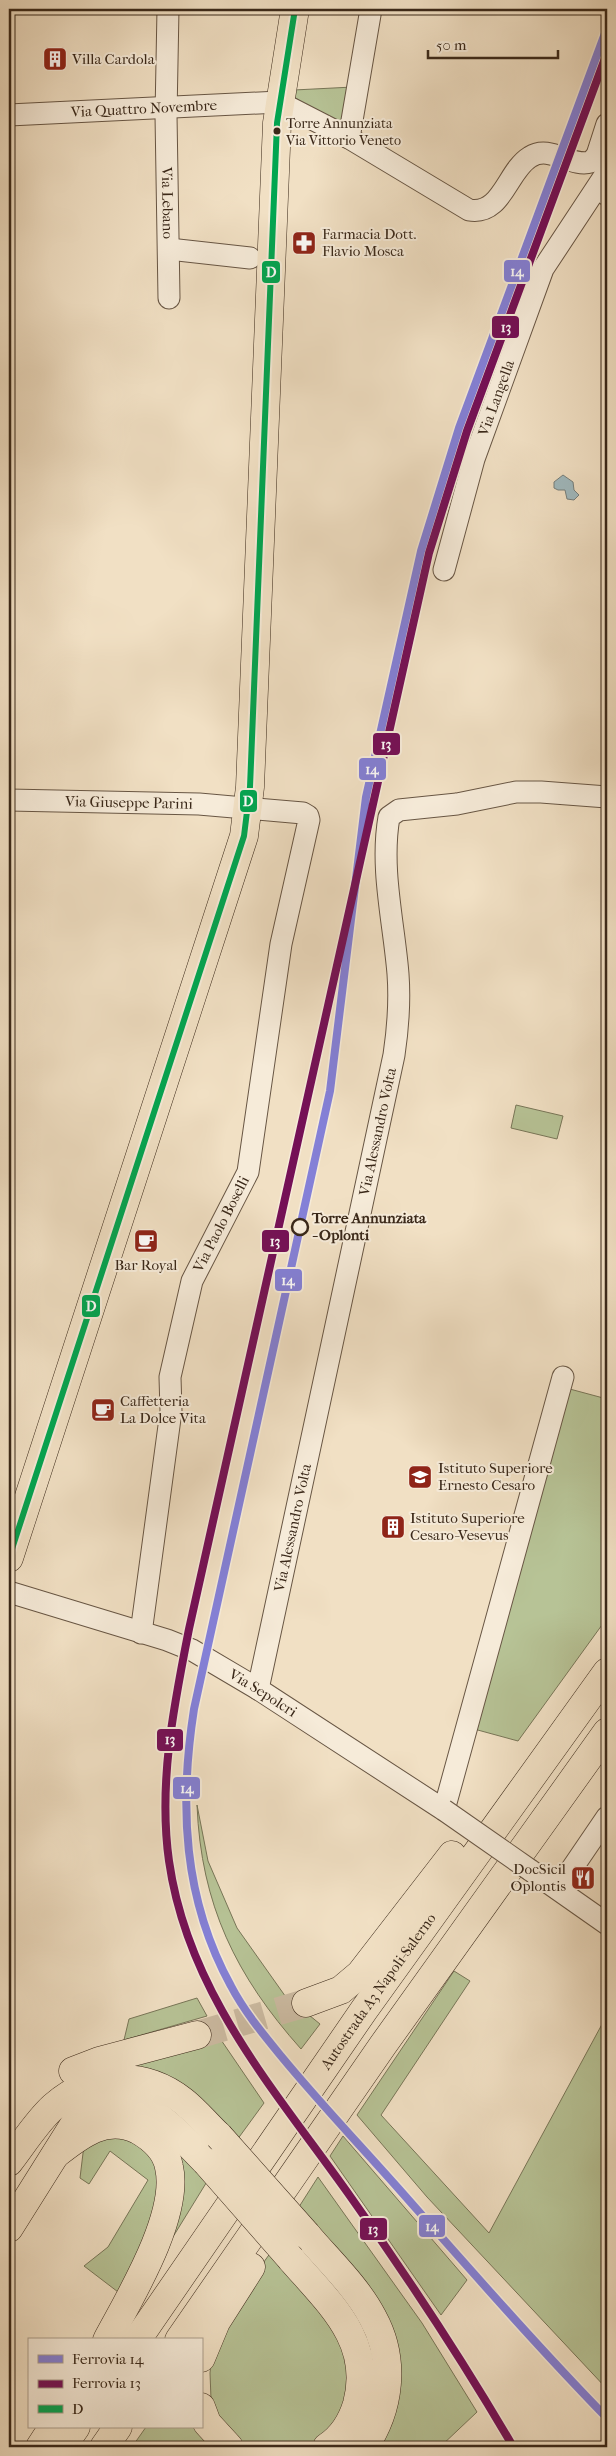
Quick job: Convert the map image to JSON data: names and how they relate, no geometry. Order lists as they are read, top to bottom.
{
  "streets": {
    "main road": ["Autostrada A3 Napoli-Salerno"],
    "street": [
      "Via Quattro Novembre",
      "Via Lebano",
      "Via Langella",
      "Via Giuseppe Parini",
      "Via Alessandro Volta",
      "Via Paolo Boselli",
      "Via Sepolcri"
    ]
  },
  "crossings": [
    ["Via Quattro Novembre", "Via Lebano"],
    ["Via Giuseppe Parini", "Via Paolo Boselli"],
    ["Via Alessandro Volta", "Via Sepolcri"],
    ["Via Paolo Boselli", "Via Sepolcri"]
  ],
  "places": {
    "building": ["Villa Cardola", "Istituto Superiore Cesaro-Vesevus"],
    "other": ["Torre Annunziata Via Vittorio Veneto", "Torre Annunziata - Oplonti"],
    "pharmacy": ["Farmacia Dott. Flavio Mosca"],
    "cafe": ["Bar Royal", "Caffetteria La Dolce Vita"],
    "school or university": ["Istituto Superiore Ernesto Cesaro"],
    "restaurant": ["DocSicil Oplontis"]
  },
  "lines": ["transit line D", "rail line 14", "rail line 13"],
  "legend": ["Ferrovia 14", "Ferrovia 13", "D"],
  "scale_bar": "50 m"
}
